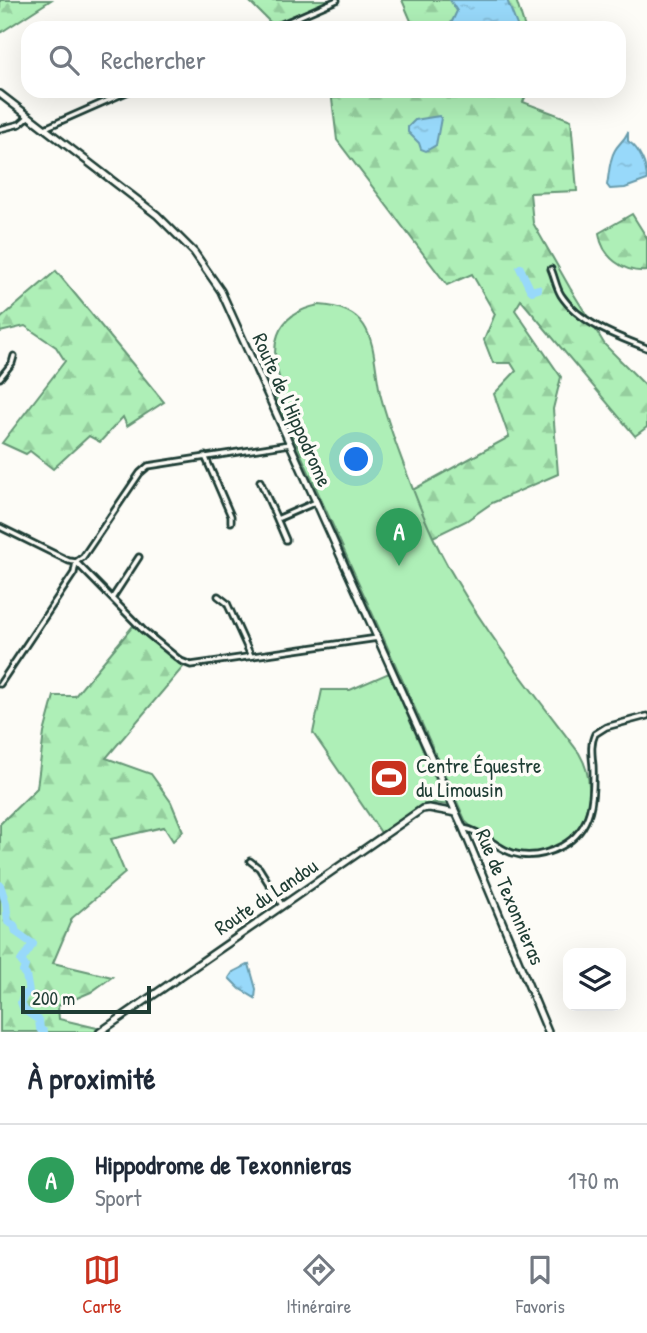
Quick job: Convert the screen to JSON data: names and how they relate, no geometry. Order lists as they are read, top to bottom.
{
  "streets": {
    "main road": ["Route de l'Hippodrome", "Route du Landou", "Rue de Texonnieras"]
  },
  "crossings": [
    ["Route de l'Hippodrome", "Route du Landou"],
    ["Route de l'Hippodrome", "Rue de Texonnieras"],
    ["Route du Landou", "Rue de Texonnieras"]
  ],
  "places": {
    "sports": ["Centre Équestre du Limousin"]
  },
  "scale_bar": "200 m",
  "page": {
    "search": "Rechercher",
    "pins": "A",
    "scale": "200 m",
    "heading": "À proximité",
    "list": [
      {
        "mark": "A",
        "name": "Hippodrome de Texonnieras",
        "note": "Sport",
        "value": "170 m"
      }
    ],
    "nav": ["Carte", "Itinéraire", "Favoris"]
  }
}
